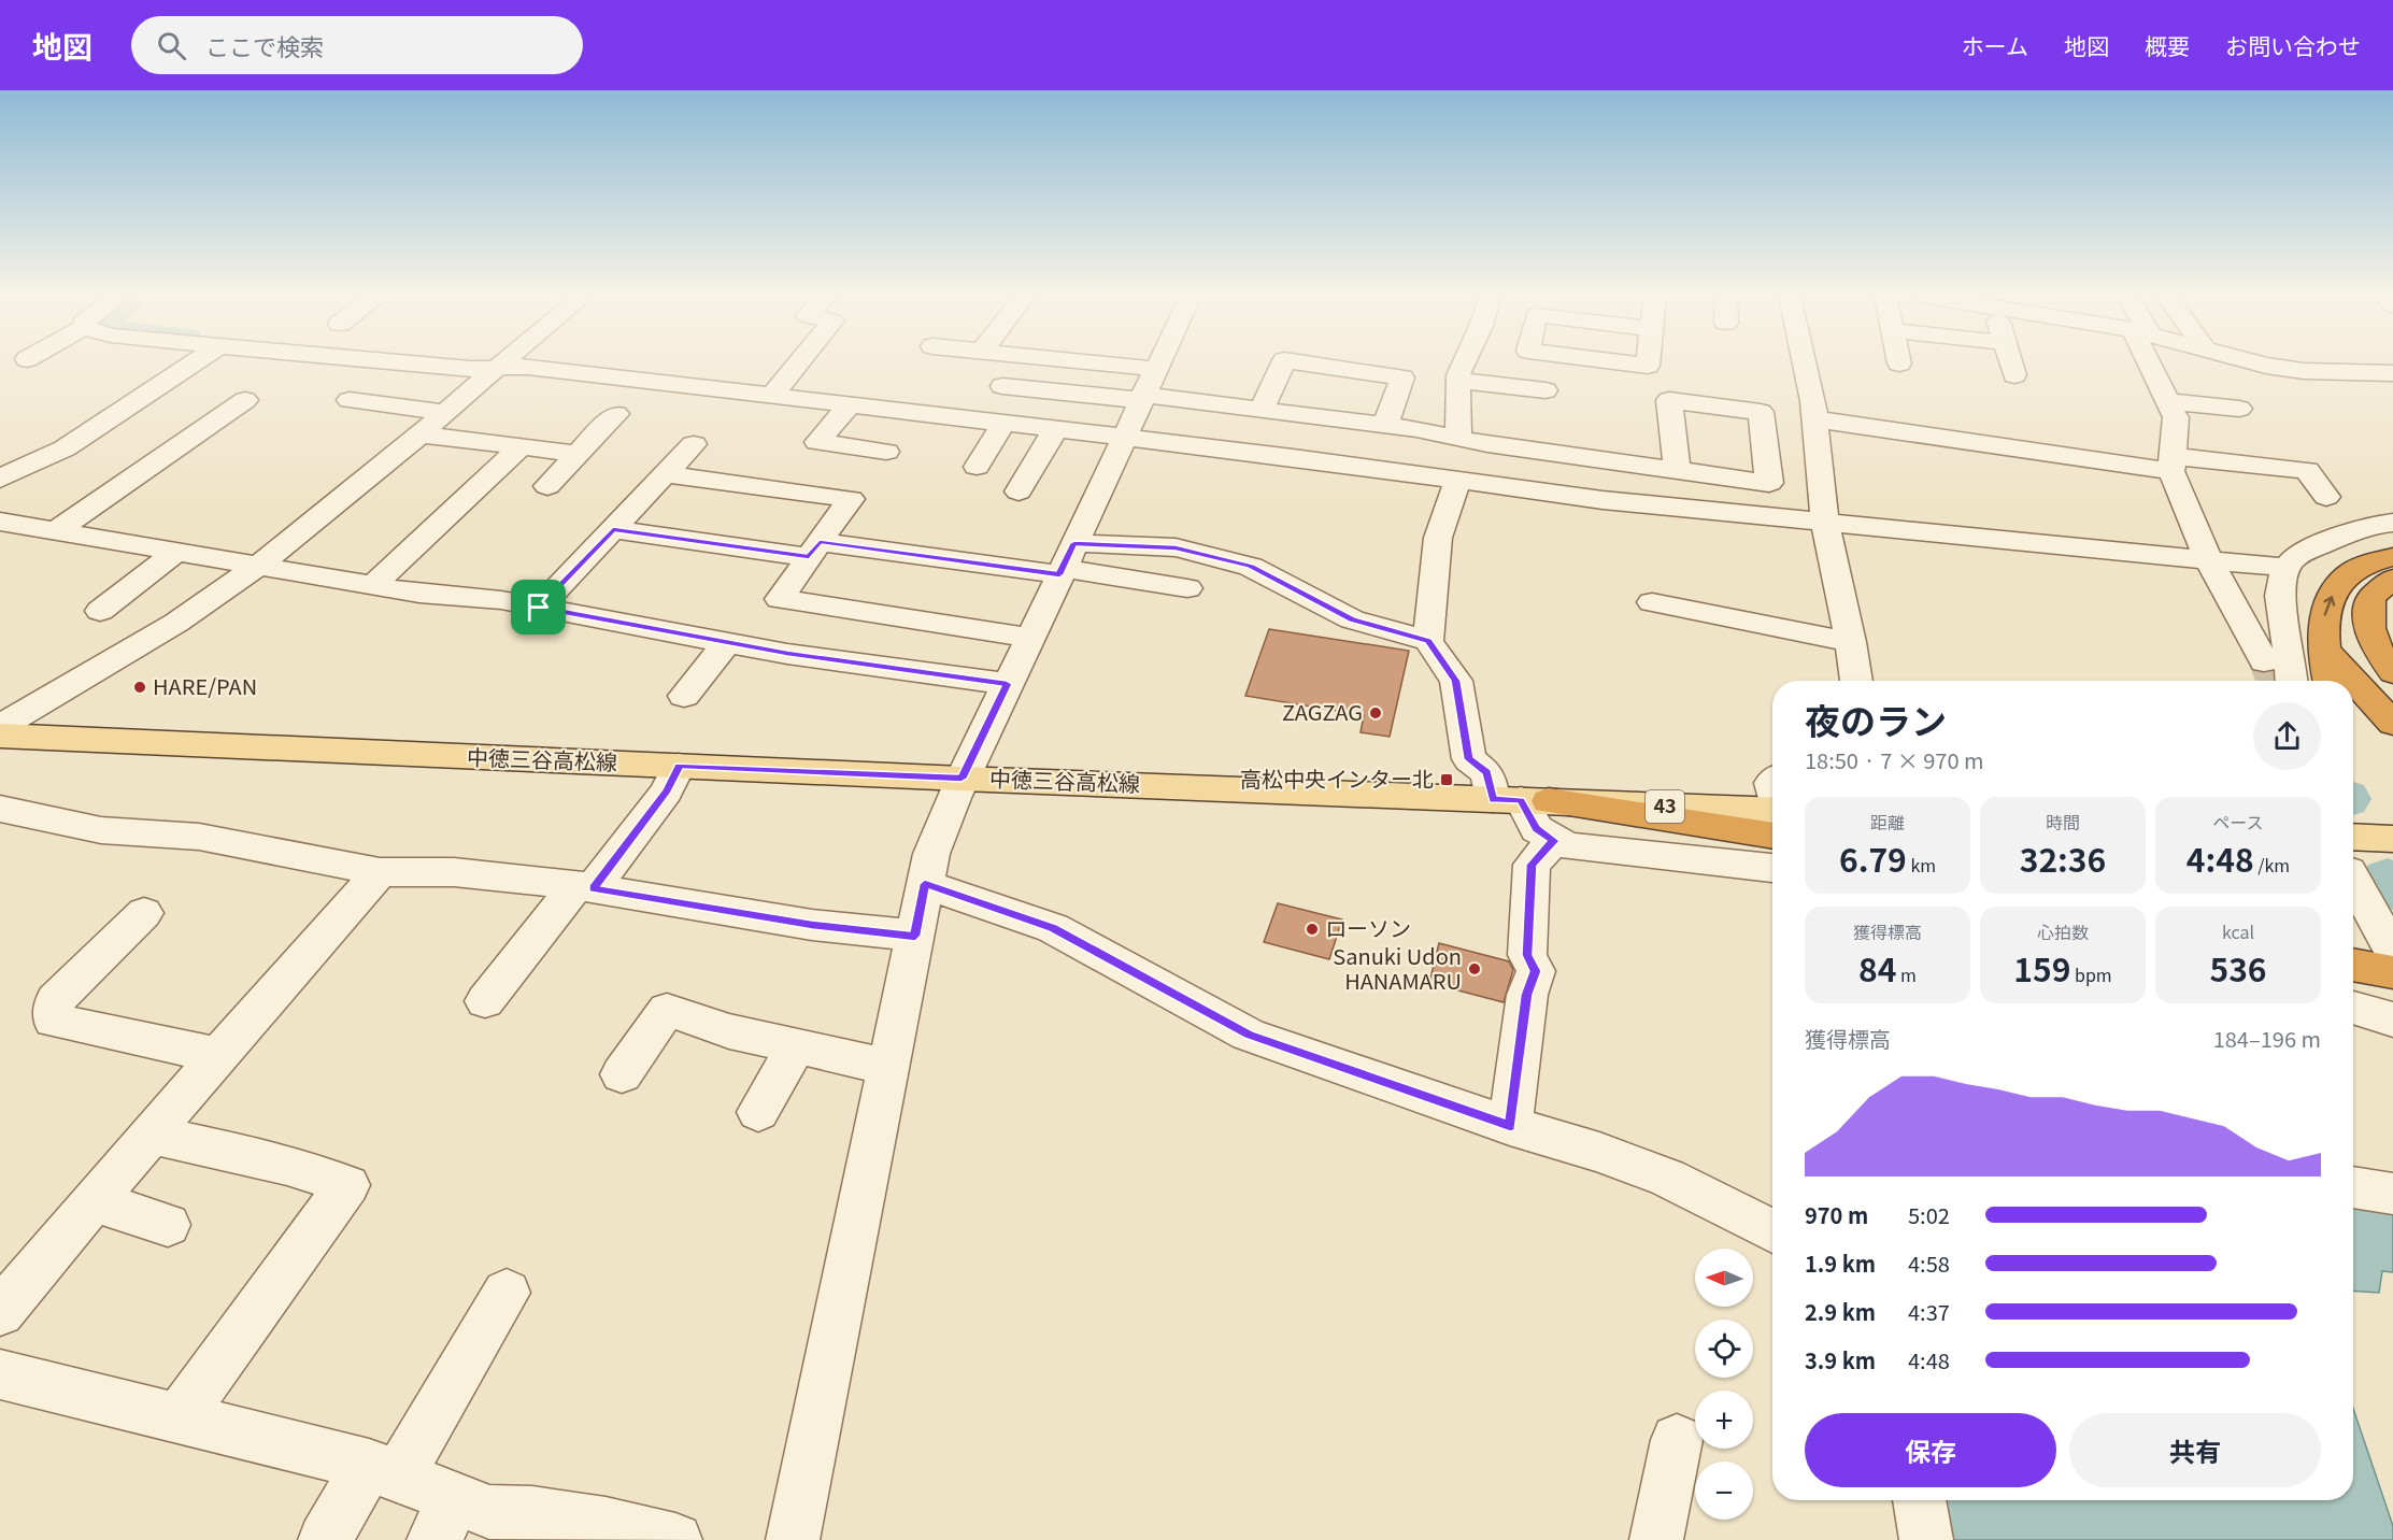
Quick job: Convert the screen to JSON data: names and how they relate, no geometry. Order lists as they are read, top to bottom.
{
  "streets": {
    "main road": ["中徳三谷高松線"]
  },
  "places": {
    "other": [
      "HARE/PAN",
      "ZAGZAG",
      "ローソン",
      "Sanuki Udon HANAMARU"
    ],
    "transit": ["高松中央インター北"]
  },
  "north": "left",
  "page": {
    "header": "地図",
    "search": "ここで検索",
    "nav": [
      "ホーム",
      "地図",
      "概要",
      "お問い合わせ"
    ],
    "heading": ["夜のラン", "18:50 · 7 × 970 m"],
    "stats": [
      ["距離", "6.79 km"],
      ["時間", "32:36"],
      ["ペース", "4:48 /km"],
      ["獲得標高", "84 m"],
      ["心拍数", "159 bpm"],
      ["kcal", "536"]
    ],
    "chart": ["獲得標高", "184–196 m"],
    "list": [
      {
        "name": "970 m",
        "note": "5:02"
      },
      {
        "name": "1.9 km",
        "note": "4:58"
      },
      {
        "name": "2.9 km",
        "note": "4:37"
      },
      {
        "name": "3.9 km",
        "note": "4:48"
      }
    ],
    "map_buttons": ["+", "−"],
    "buttons": ["保存", "共有"]
  }
}
